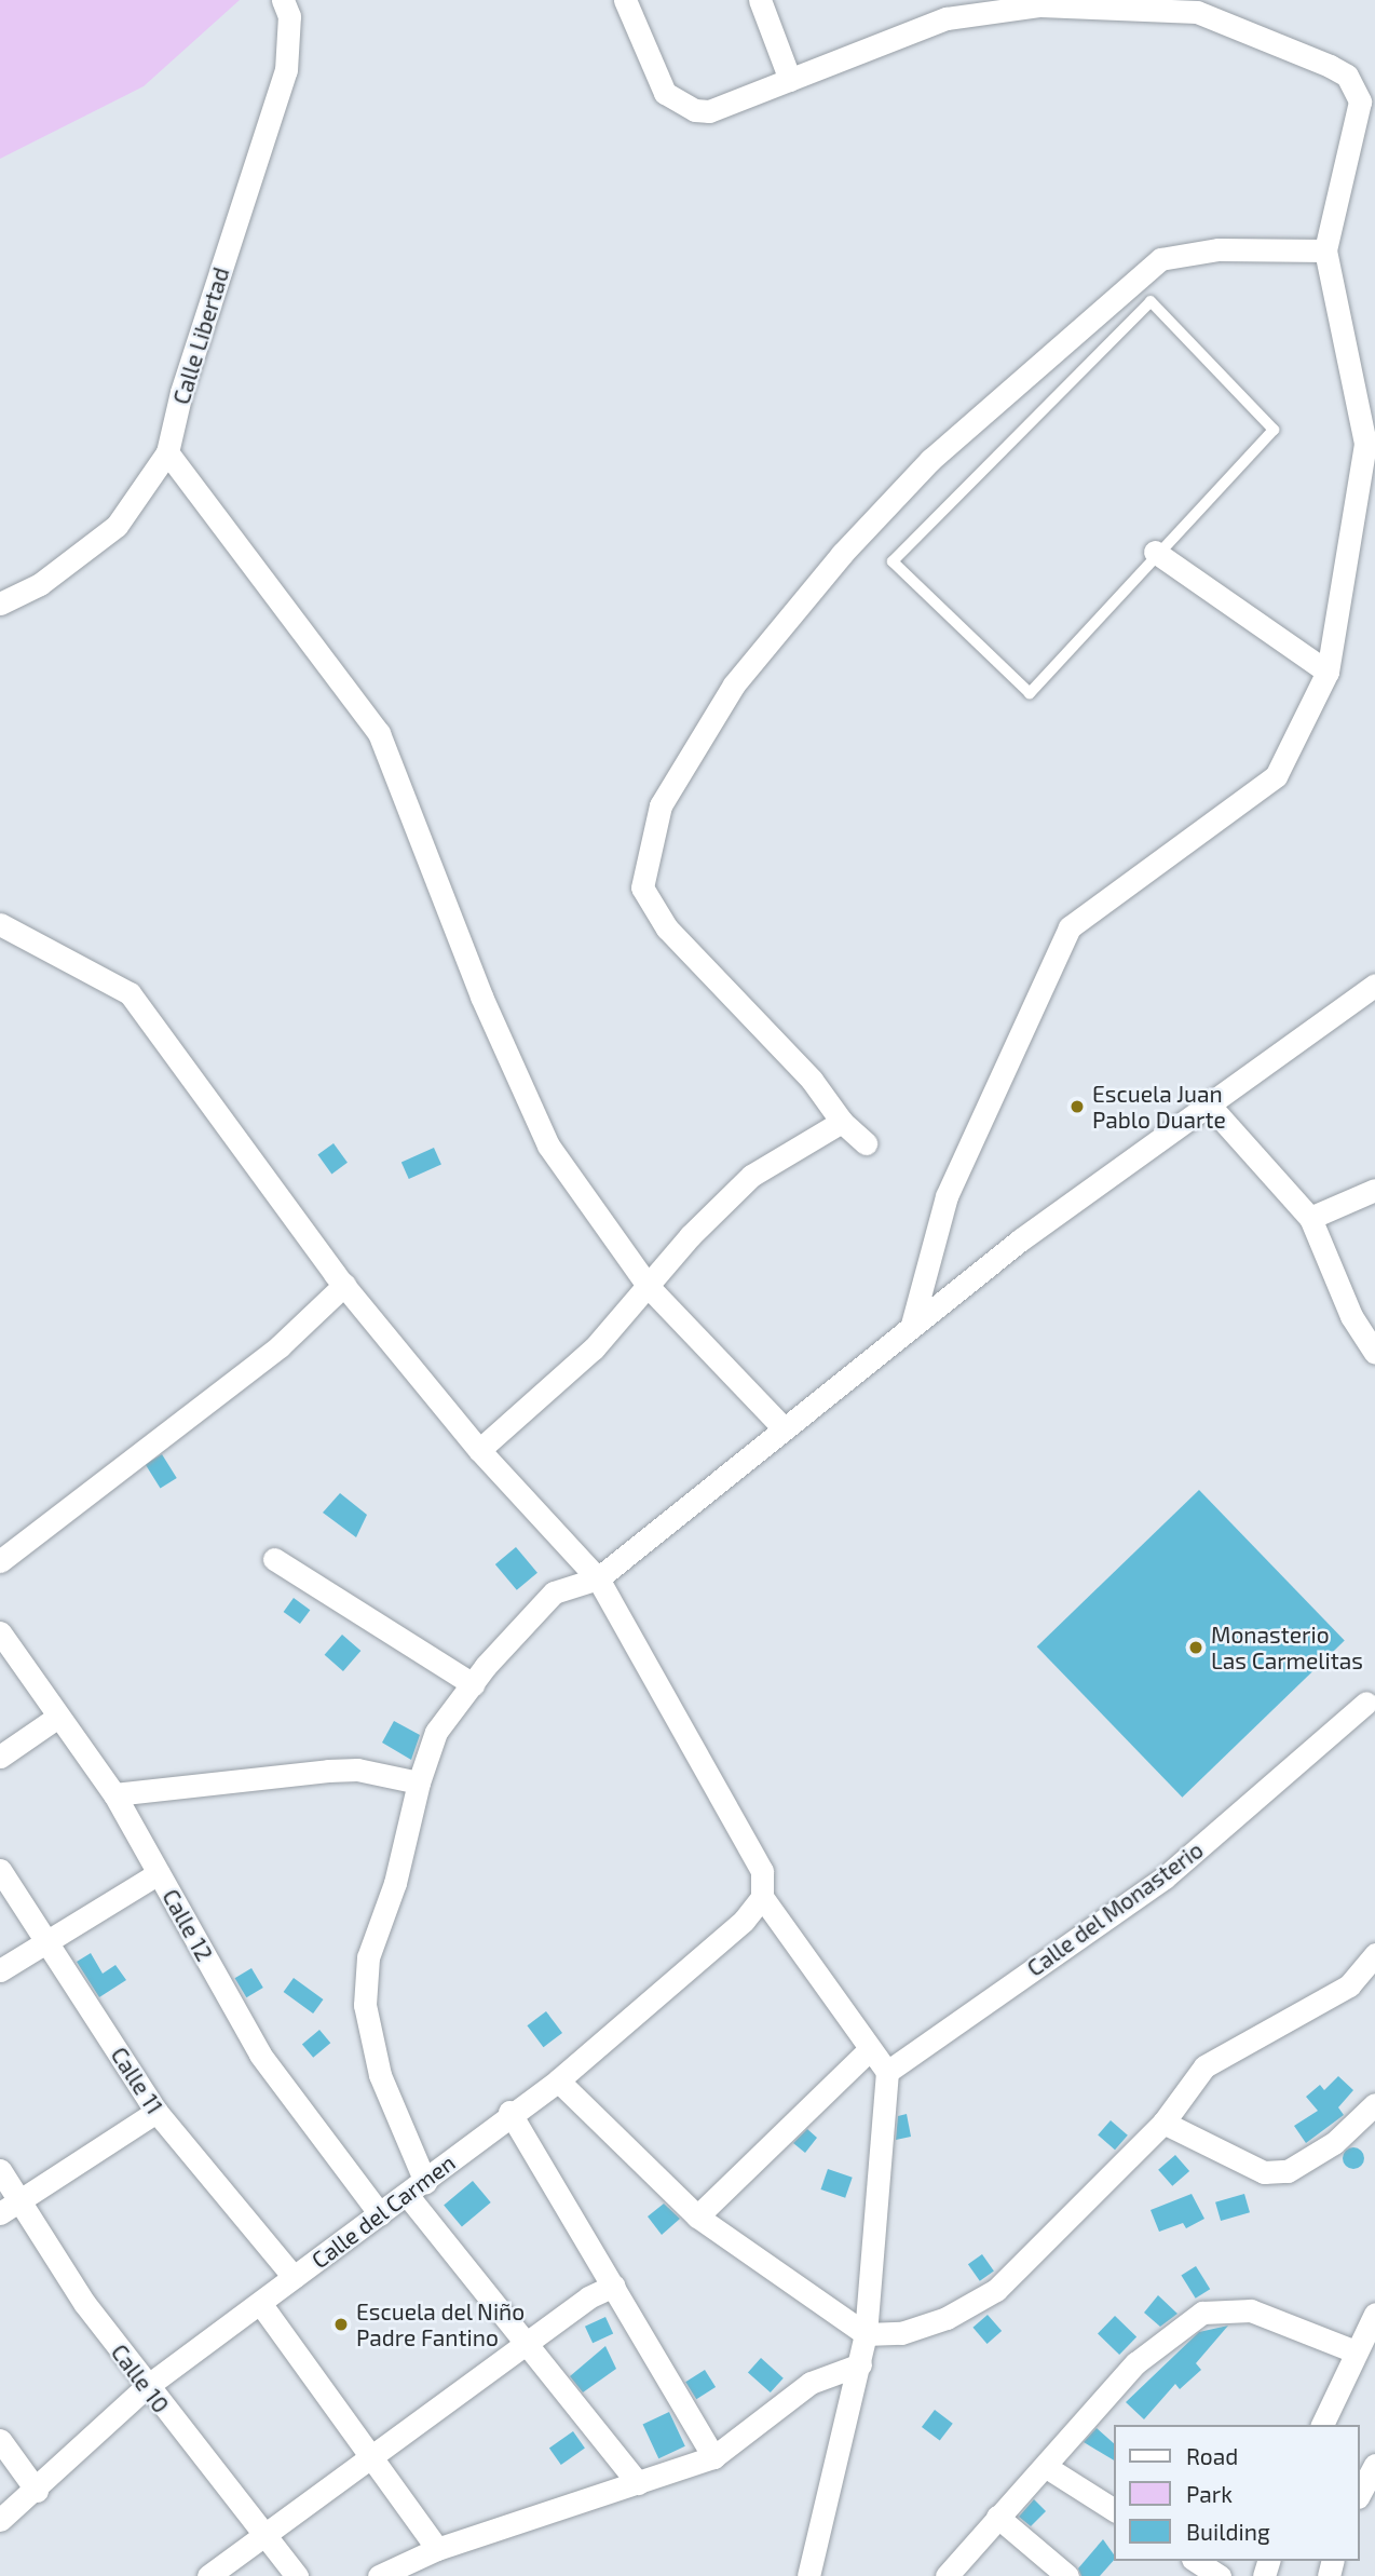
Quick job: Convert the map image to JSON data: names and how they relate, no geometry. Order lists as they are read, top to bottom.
{
  "streets": {
    "street": [
      "Calle Libertad",
      "Calle del Monasterio",
      "Calle 12",
      "Calle 11",
      "Calle del Carmen",
      "Calle 10"
    ]
  },
  "crossings": [
    ["Calle 12", "Calle del Carmen"],
    ["Calle 11", "Calle del Carmen"],
    ["Calle del Carmen", "Calle 10"]
  ],
  "places": ["Escuela Juan Pablo Duarte", "Monasterio Las Carmelitas", "Escuela del Niño Padre Fantino"],
  "legend": ["Road", "Park", "Building"]
}
